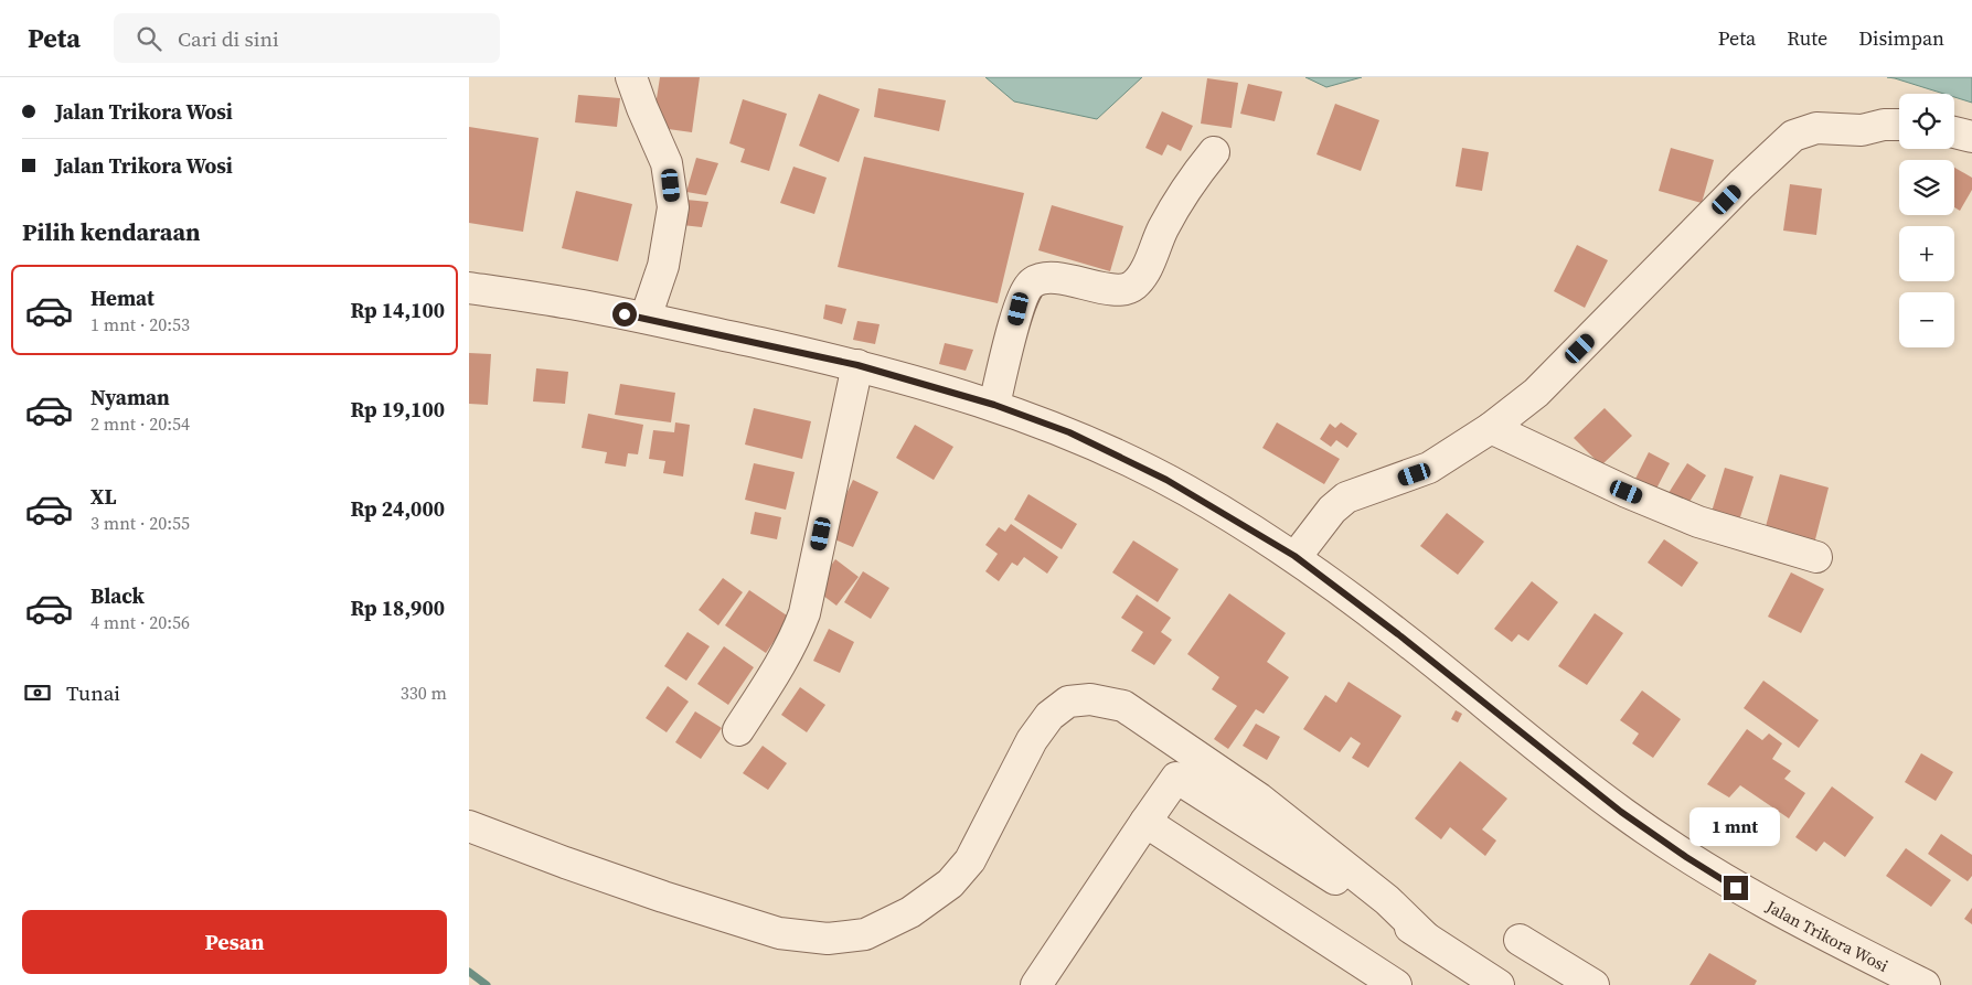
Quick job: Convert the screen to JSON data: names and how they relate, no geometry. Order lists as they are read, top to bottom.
{
  "streets": {
    "street": ["Jalan Trikora Wosi"]
  },
  "page": {
    "header": "Peta",
    "search": "Cari di sini",
    "nav": ["Peta", "Rute", "Disimpan"],
    "banner": ["Jalan Trikora Wosi", "Jalan Trikora Wosi"],
    "map_buttons": ["+", "−"],
    "heading": "Pilih kendaraan",
    "list": [
      {
        "name": "Hemat",
        "note": "1 mnt · 20:53",
        "value": "Rp 14,100"
      },
      {
        "name": "Nyaman",
        "note": "2 mnt · 20:54",
        "value": "Rp 19,100"
      },
      {
        "name": "XL",
        "note": "3 mnt · 20:55",
        "value": "Rp 24,000"
      },
      {
        "name": "Black",
        "note": "4 mnt · 20:56",
        "value": "Rp 18,900"
      }
    ],
    "pay": ["Tunai", "330 m"],
    "bubble": "1 mnt",
    "buttons": "Pesan"
  }
}
